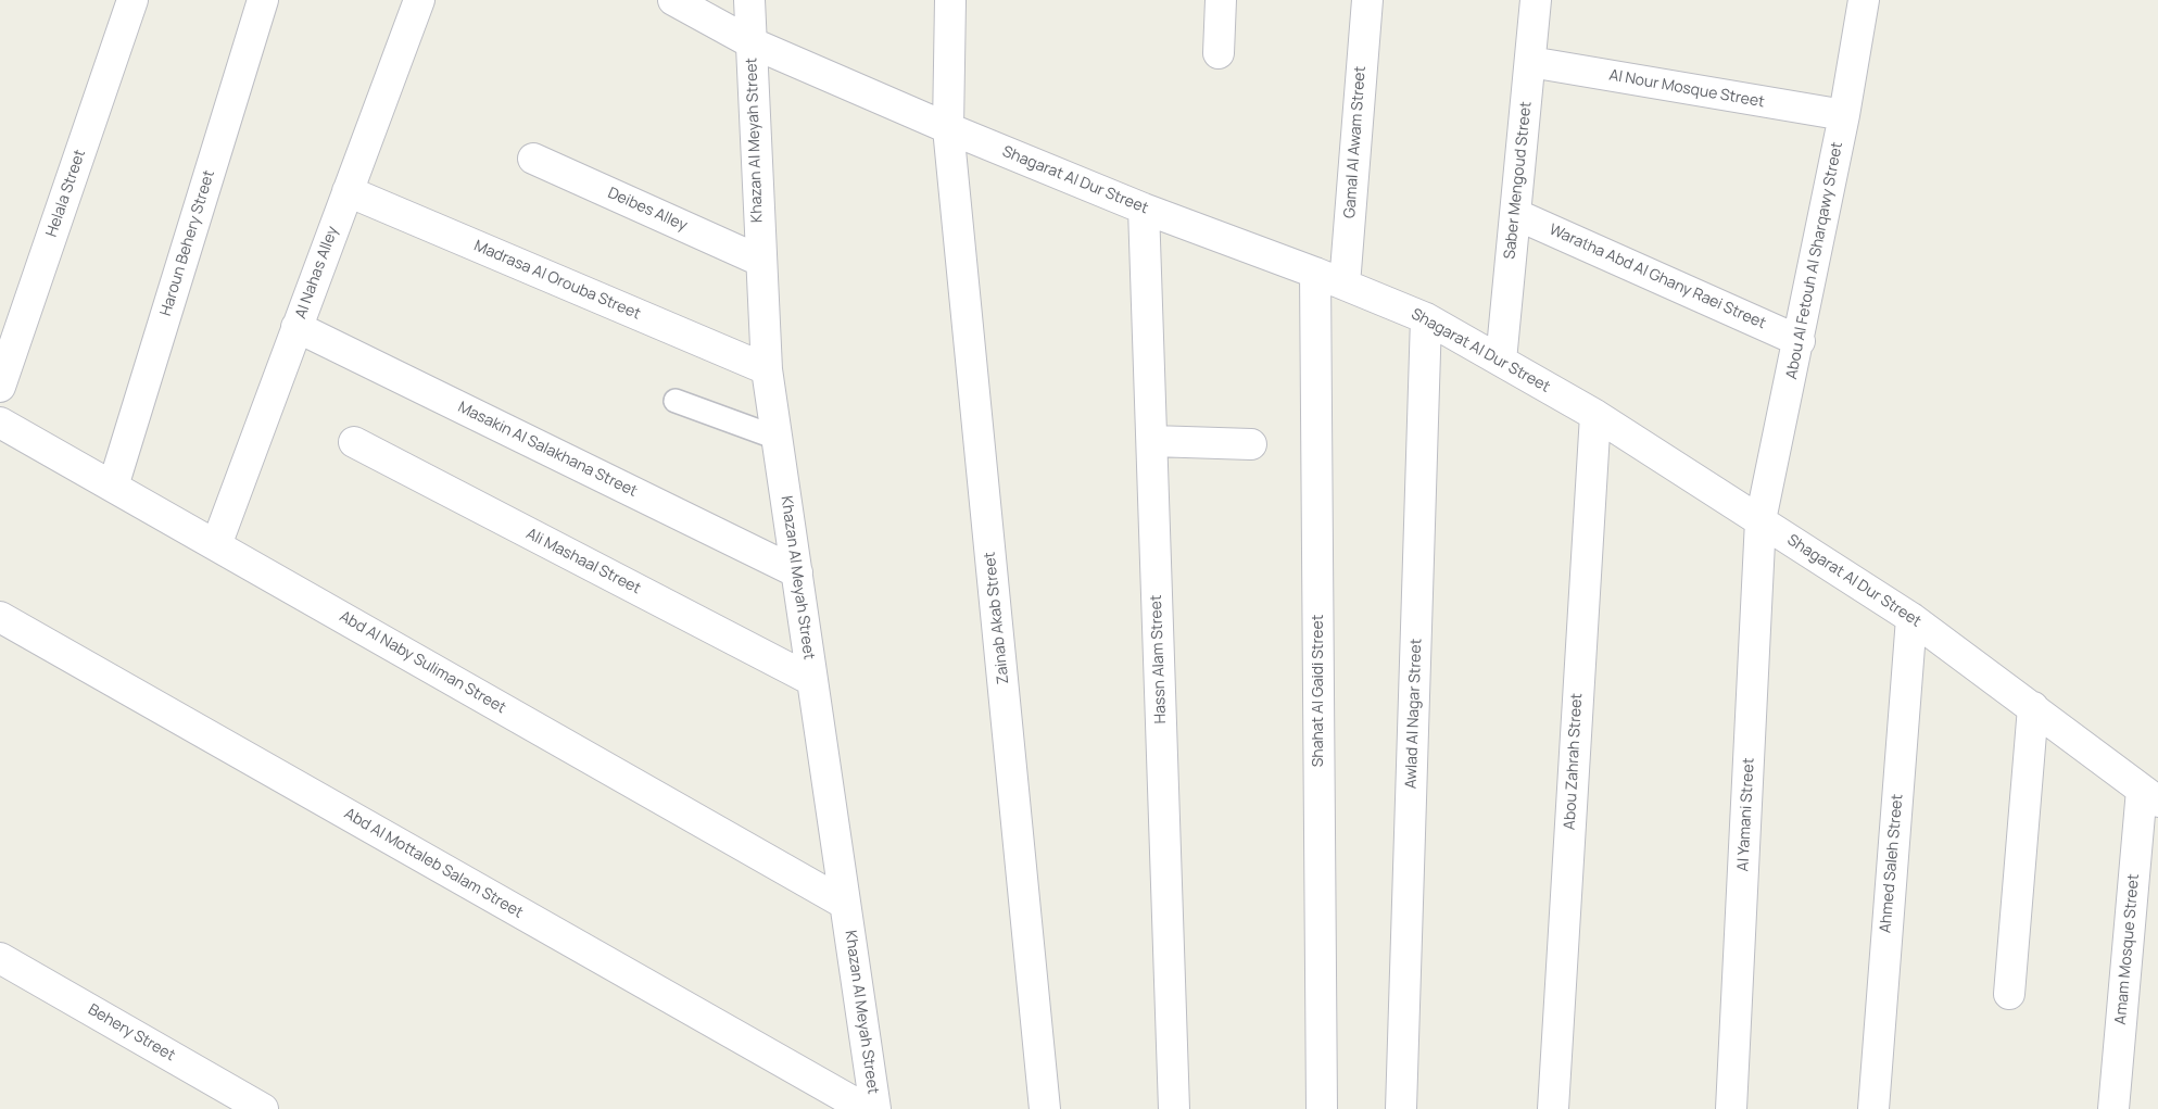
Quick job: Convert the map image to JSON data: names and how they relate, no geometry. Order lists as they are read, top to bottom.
{
  "streets": {
    "street": [
      "Al Nour Mosque Street",
      "Khazan Al Meyah Street",
      "Gamal Al Awam Street",
      "Shagarat Al Dur Street",
      "Saber Mengoud Street",
      "Helala Street",
      "Deibes Alley",
      "Haroun Behery Street",
      "Abou Al Fetouh Al Sharqawy Street",
      "Al Nahas Alley",
      "Waratha Abd Al Ghany Raei Street",
      "Madrasa Al Orouba Street",
      "Masakin Al Salakhana Street",
      "Ali Mashaal Street",
      "Zainab Akab Street",
      "Hassn Alam Street",
      "Abd Al Naby Suliman Street",
      "Shahat Al Gaidi Street",
      "Awlad Al Nagar Street",
      "Abou Zahrah Street",
      "Al Yamani Street",
      "Abd Al Mottaleb Salam Street",
      "Ahmed Saleh Street",
      "Amam Mosque Street",
      "Behery Street"
    ]
  },
  "crossings": [
    ["Al Nour Mosque Street", "Saber Mengoud Street"],
    ["Al Nour Mosque Street", "Abou Al Fetouh Al Sharqawy Street"],
    ["Khazan Al Meyah Street", "Shagarat Al Dur Street"],
    ["Khazan Al Meyah Street", "Deibes Alley"],
    ["Khazan Al Meyah Street", "Madrasa Al Orouba Street"],
    ["Khazan Al Meyah Street", "Masakin Al Salakhana Street"],
    ["Khazan Al Meyah Street", "Ali Mashaal Street"],
    ["Khazan Al Meyah Street", "Abd Al Naby Suliman Street"],
    ["Gamal Al Awam Street", "Shagarat Al Dur Street"],
    ["Shagarat Al Dur Street", "Saber Mengoud Street"],
    ["Shagarat Al Dur Street", "Abou Al Fetouh Al Sharqawy Street"],
    ["Shagarat Al Dur Street", "Zainab Akab Street"],
    ["Shagarat Al Dur Street", "Hassn Alam Street"],
    ["Shagarat Al Dur Street", "Shahat Al Gaidi Street"],
    ["Shagarat Al Dur Street", "Awlad Al Nagar Street"],
    ["Shagarat Al Dur Street", "Abou Zahrah Street"],
    ["Shagarat Al Dur Street", "Al Yamani Street"],
    ["Shagarat Al Dur Street", "Ahmed Saleh Street"],
    ["Shagarat Al Dur Street", "Amam Mosque Street"],
    ["Saber Mengoud Street", "Waratha Abd Al Ghany Raei Street"],
    ["Haroun Behery Street", "Abd Al Naby Suliman Street"],
    ["Abou Al Fetouh Al Sharqawy Street", "Waratha Abd Al Ghany Raei Street"],
    ["Abou Al Fetouh Al Sharqawy Street", "Al Yamani Street"],
    ["Al Nahas Alley", "Madrasa Al Orouba Street"],
    ["Al Nahas Alley", "Masakin Al Salakhana Street"],
    ["Al Nahas Alley", "Abd Al Naby Suliman Street"]
  ]
}
